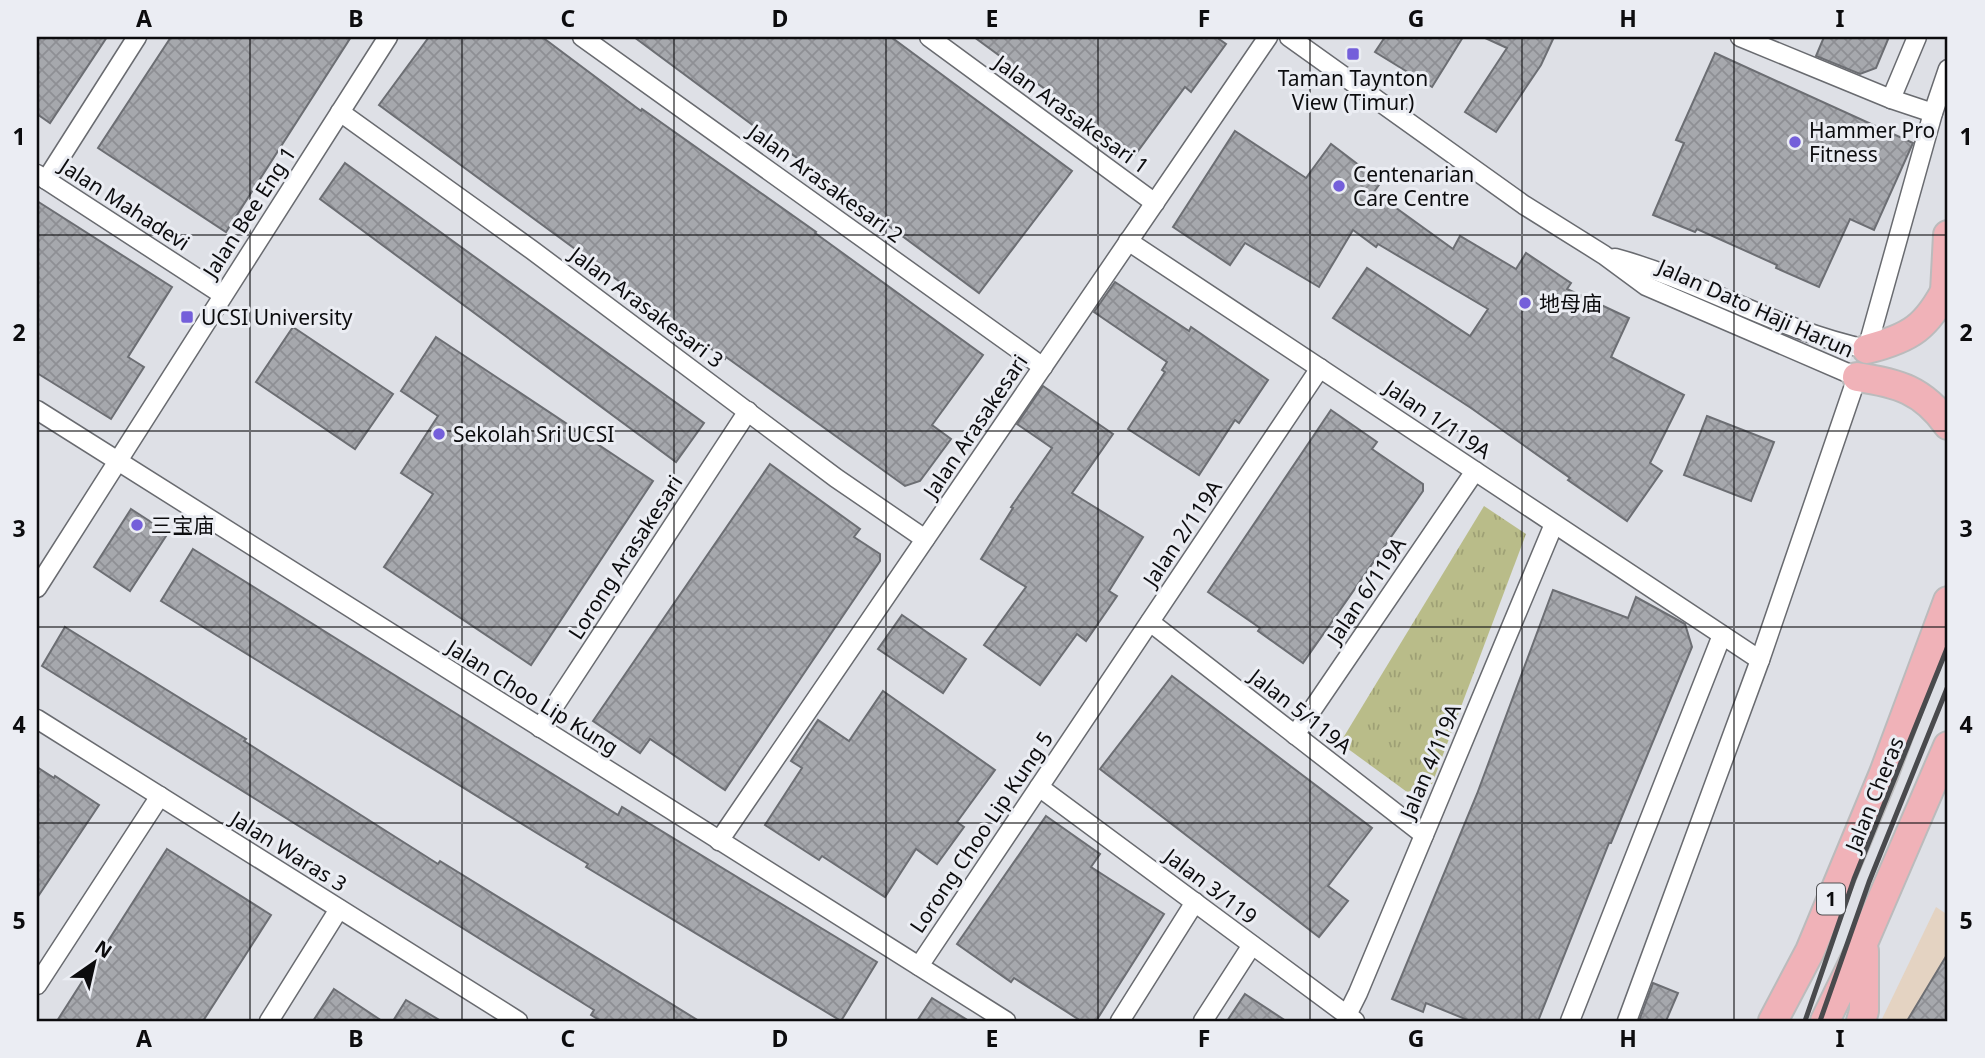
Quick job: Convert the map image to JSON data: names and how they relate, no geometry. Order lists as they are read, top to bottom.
{
  "streets": {
    "highway": ["Jalan Cheras", "1"],
    "street": [
      "Jalan Arasakesari 1",
      "Jalan Arasakesari 2",
      "Jalan Mahadevi",
      "Jalan Bee Eng 1",
      "Jalan Arasakesari 3",
      "Jalan Dato Haji Harun",
      "Jalan 1/119A",
      "Jalan Arasakesari",
      "Jalan 2/119A",
      "Lorong Arasakesari",
      "Jalan 6/119A",
      "Jalan Choo Lip Kung",
      "Jalan 5/119A",
      "Jalan 4/119A",
      "Lorong Choo Lip Kung 5",
      "Jalan Waras 3",
      "Jalan 3/119"
    ]
  },
  "crossings": [
    ["Jalan Arasakesari 1", "Jalan Arasakesari"],
    ["Jalan Arasakesari 2", "Jalan Arasakesari"],
    ["Jalan Mahadevi", "Jalan Bee Eng 1"],
    ["Jalan Bee Eng 1", "Jalan Arasakesari 3"],
    ["Jalan Bee Eng 1", "Jalan Choo Lip Kung"],
    ["Jalan Arasakesari 3", "Jalan Arasakesari"],
    ["Jalan Arasakesari 3", "Lorong Arasakesari"],
    ["Jalan 1/119A", "Jalan Arasakesari"],
    ["Jalan 1/119A", "Jalan 2/119A"],
    ["Jalan 1/119A", "Jalan 6/119A"],
    ["Jalan 1/119A", "Jalan 4/119A"],
    ["Jalan Arasakesari", "Jalan Choo Lip Kung"],
    ["Jalan 2/119A", "Jalan 5/119A"],
    ["Jalan 2/119A", "Lorong Choo Lip Kung 5"],
    ["Lorong Arasakesari", "Jalan Choo Lip Kung"],
    ["Jalan 6/119A", "Jalan 5/119A"],
    ["Jalan Choo Lip Kung", "Lorong Choo Lip Kung 5"],
    ["Jalan 5/119A", "Jalan 4/119A"],
    ["Jalan 4/119A", "Jalan 3/119"],
    ["Lorong Choo Lip Kung 5", "Jalan 3/119"]
  ],
  "places": {
    "transit": ["Taman Taynton View (Timur)", "UCSI University"],
    "other": [
      "Hammer Pro Fitness",
      "Centenarian Care Centre",
      "地母庙",
      "Sekolah Sri UCSI",
      "三宝庙"
    ]
  },
  "north": "top right",
  "grid": {
    "columns": [
      "A",
      "B",
      "C",
      "D",
      "E",
      "F",
      "G",
      "H",
      "I"
    ],
    "rows": [
      "1",
      "2",
      "3",
      "4",
      "5"
    ]
  }
}
